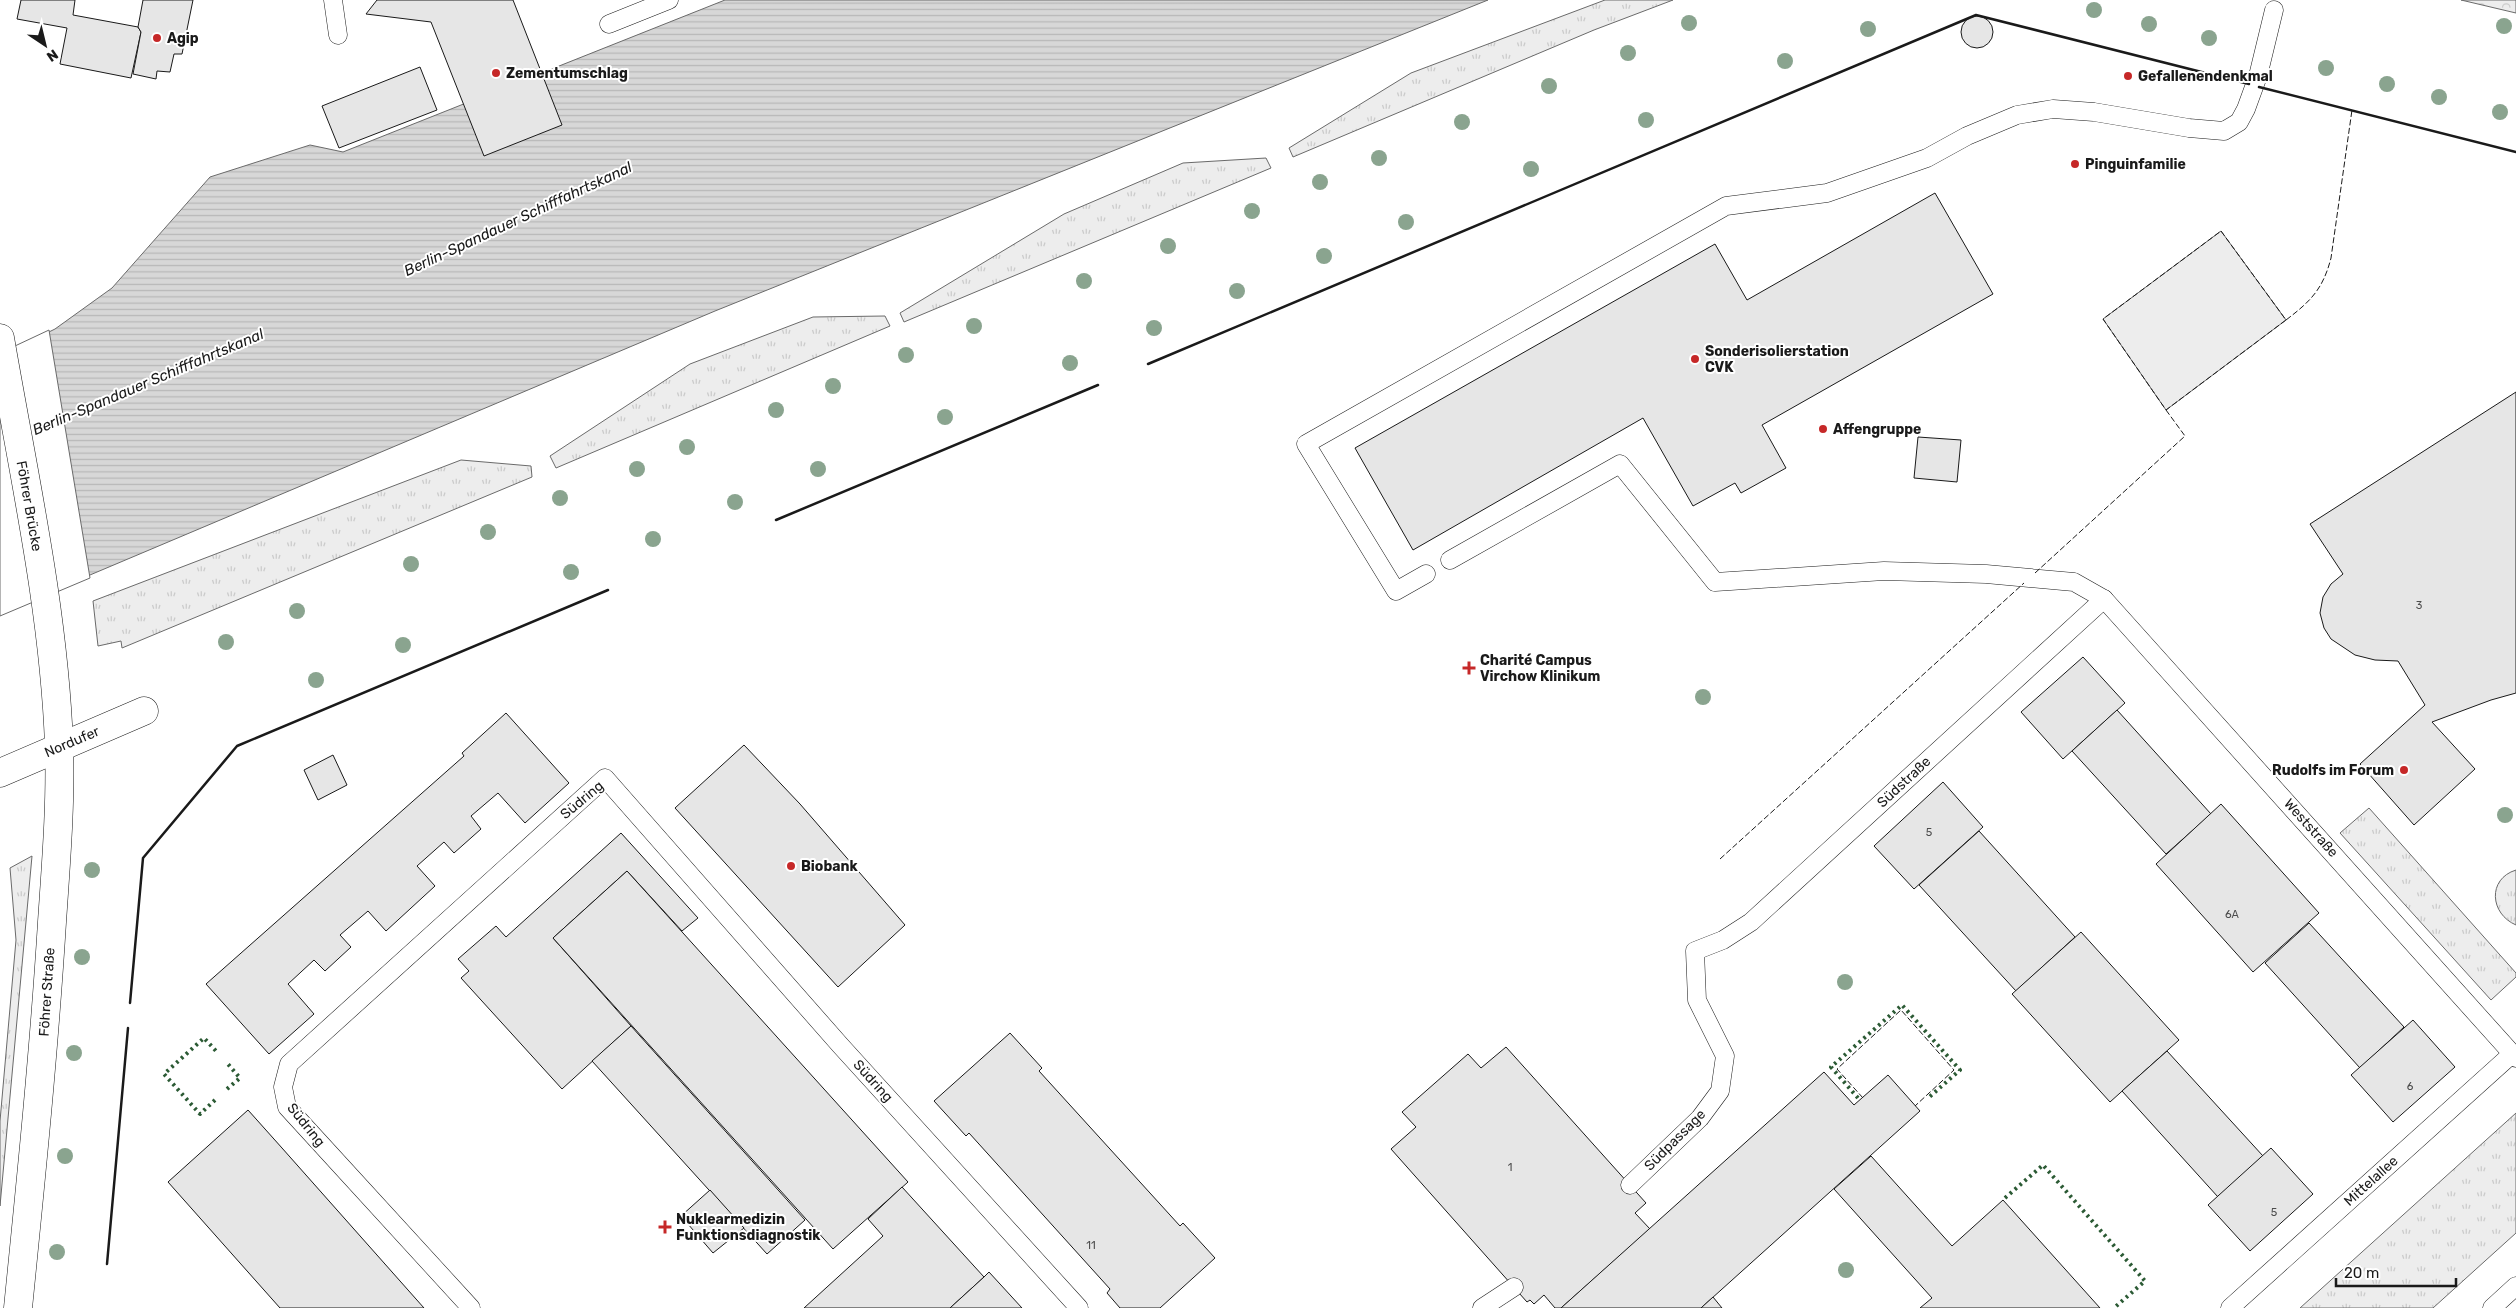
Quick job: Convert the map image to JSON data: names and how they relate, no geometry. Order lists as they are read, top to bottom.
{
  "streets": {
    "main road": ["Föhrer Brücke", "Nordufer", "Föhrer Straße"],
    "lane": [
      "Südstraße",
      "Südring",
      "Weststraße",
      "Südpassage",
      "Mittelallee"
    ]
  },
  "crossings": [
    ["Föhrer Brücke", "Föhrer Straße"],
    ["Nordufer", "Föhrer Straße"],
    ["Südstraße", "Weststraße"],
    ["Südstraße", "Südpassage"],
    ["Weststraße", "Mittelallee"]
  ],
  "water": ["Berlin-Spandauer Schifffahrtskanal"],
  "places": {
    "other": [
      "Agip",
      "Zementumschlag",
      "Gefallenendenkmal",
      "Pinguinfamilie",
      "Sonderisolierstation CVK",
      "Affengruppe",
      "Rudolfs im Forum",
      "Biobank"
    ],
    "health": ["Charité Campus Virchow Klinikum", "Nuklearmedizin Funktionsdiagnostik"]
  },
  "house_numbers": [
    "3",
    "5",
    "6A",
    "6",
    "1",
    "5",
    "11"
  ],
  "scale_bar": "20 m",
  "north": "bottom right"
}
